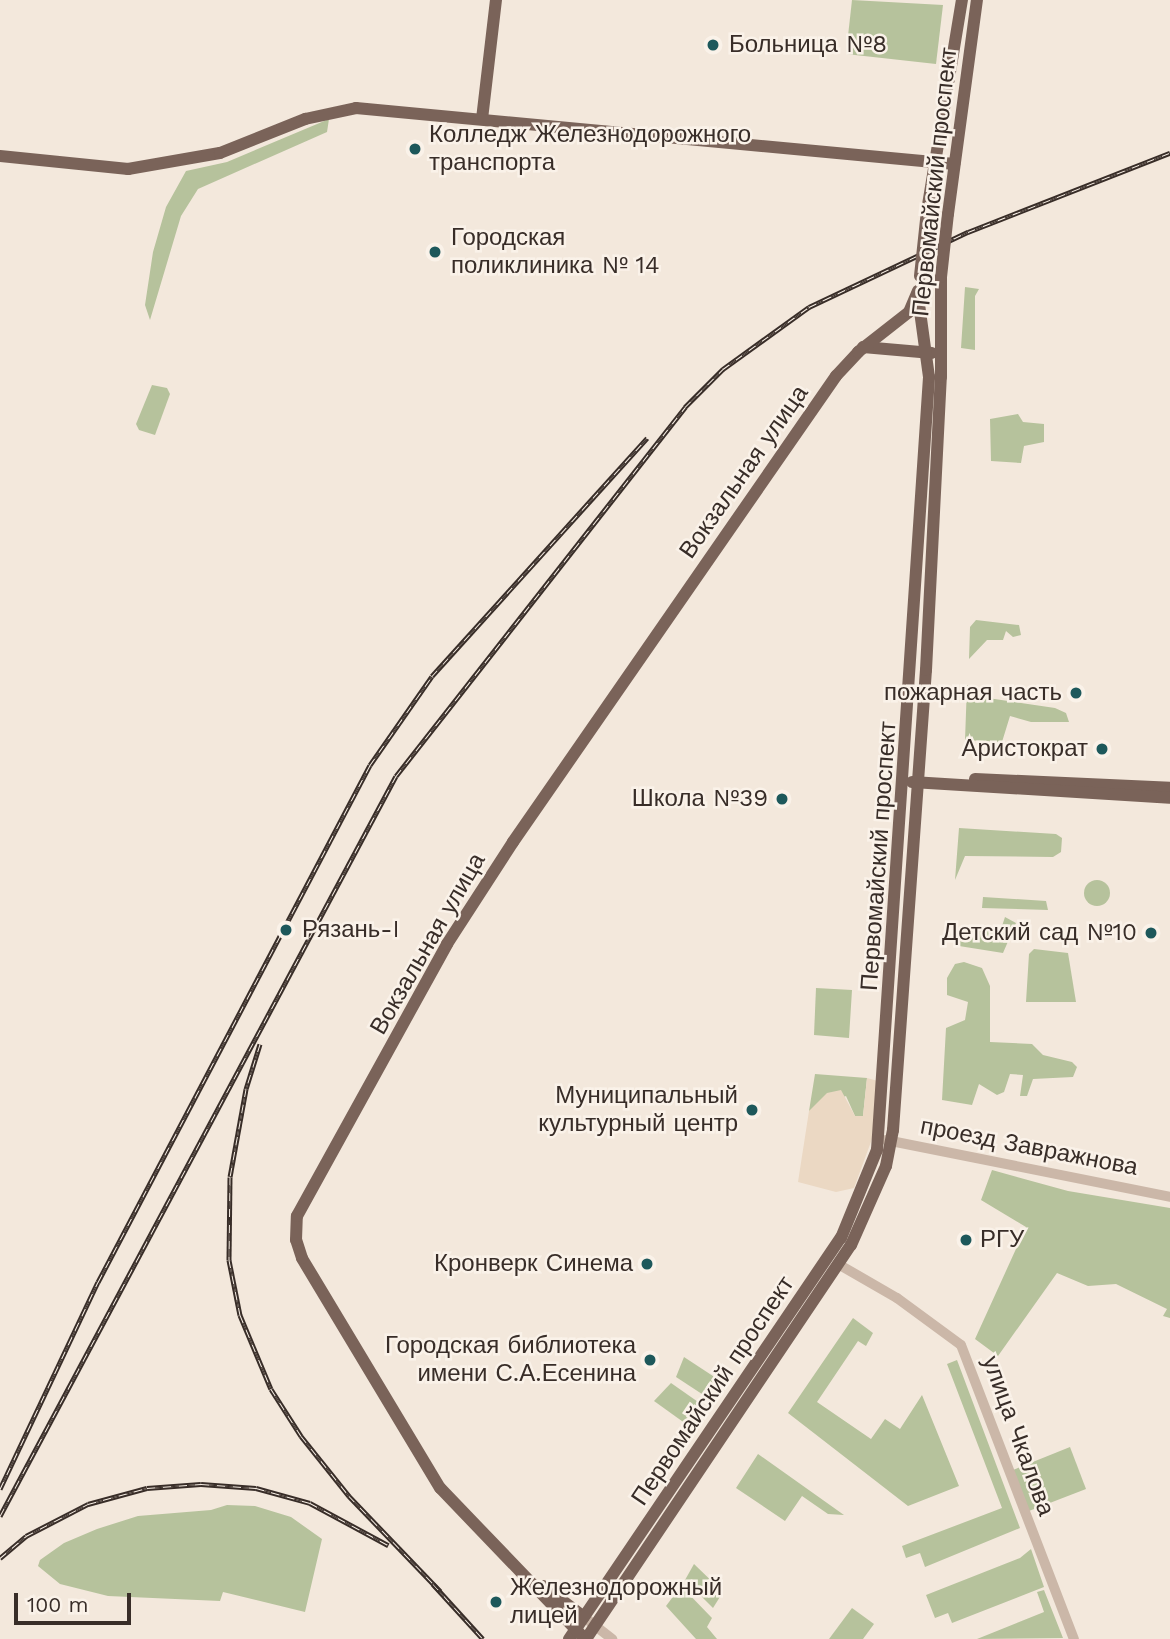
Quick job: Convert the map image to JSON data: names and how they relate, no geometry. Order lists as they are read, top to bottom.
{
  "streets": {
    "main road": ["Первомайский проспект", "Вокзальная улица"],
    "street": ["проезд Завражнова", "улица Чкалова"]
  },
  "crossings": [
    ["Первомайский проспект", "Вокзальная улица"],
    ["Первомайский проспект", "проезд Завражнова"],
    ["Первомайский проспект", "улица Чкалова"]
  ],
  "places": [
    "Больница №8",
    "Колледж Железнодорожного транспорта",
    "Городская поликлиника № 14",
    "пожарная часть",
    "Аристократ",
    "Школа №39",
    "Рязань-I",
    "Детский сад №10",
    "Муниципальный культурный центр",
    "РГУ",
    "Кронверк Синема",
    "Городская библиотека имени С.А.Есенина",
    "Железнодорожный лицей"
  ],
  "scale_bar": "100 m"
}
